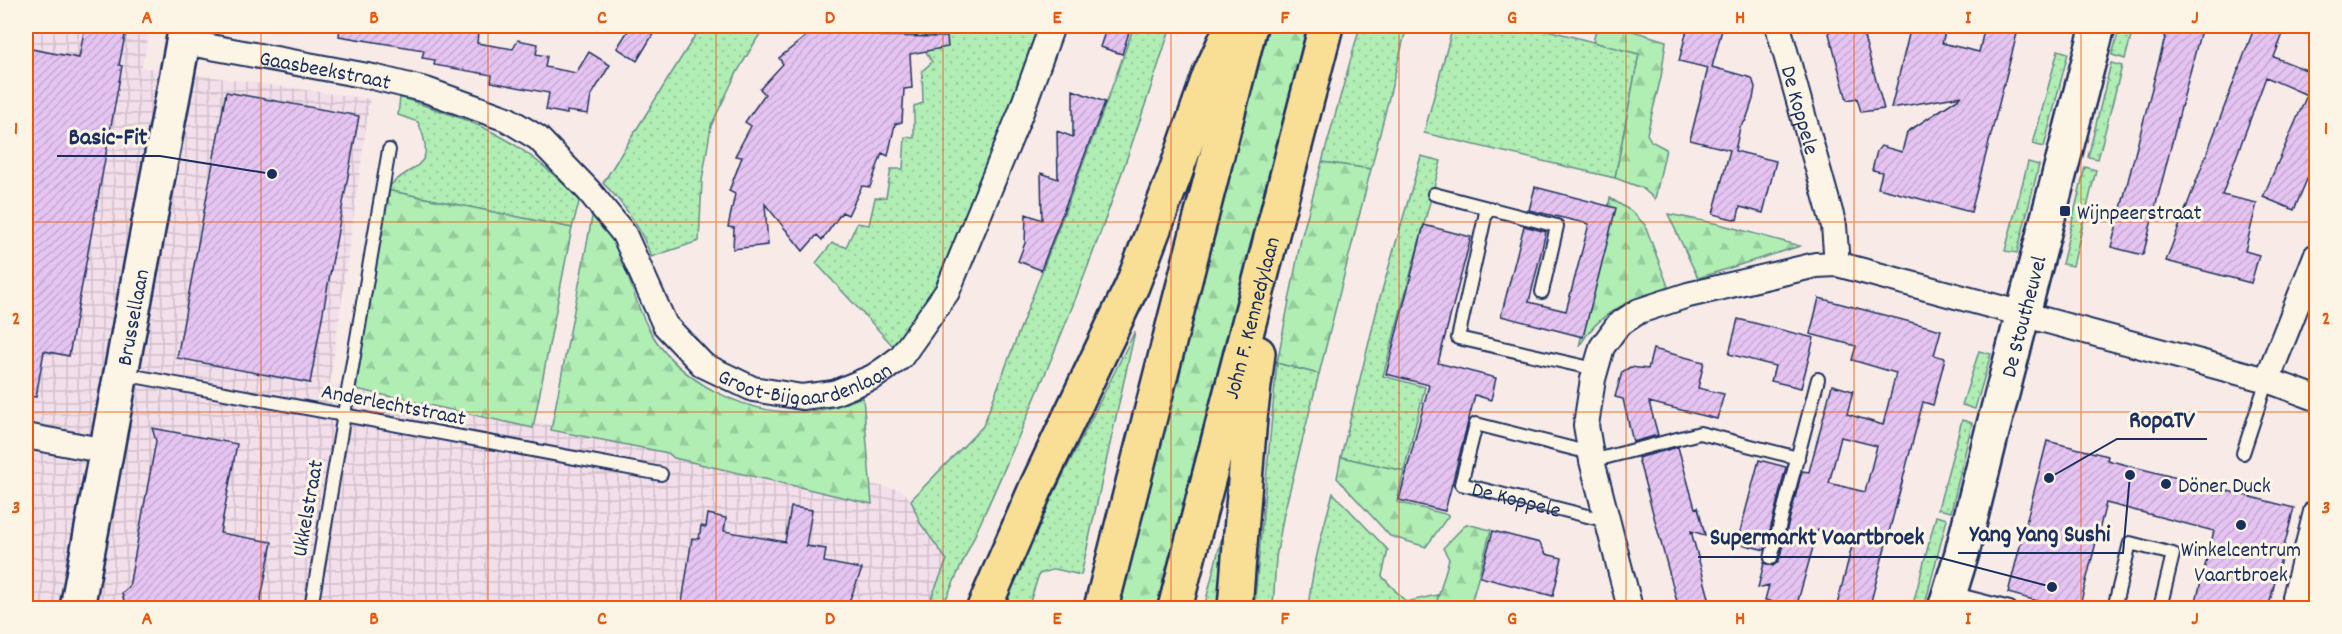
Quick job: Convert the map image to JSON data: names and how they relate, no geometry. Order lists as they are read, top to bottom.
{
  "streets": {
    "main road": ["John F. Kennedylaan"],
    "street": [
      "Gaasbeekstraat",
      "De Koppele",
      "Brussellaan",
      "De Stoutheuvel",
      "Groot-Bijgaardenlaan"
    ],
    "lane": ["Anderlechtstraat", "Ukkelstraat"]
  },
  "crossings": [
    ["Gaasbeekstraat", "Brussellaan"],
    ["Gaasbeekstraat", "Groot-Bijgaardenlaan"],
    ["Brussellaan", "Anderlechtstraat"],
    ["Anderlechtstraat", "Ukkelstraat"]
  ],
  "places": {
    "other": [
      "Basic-Fit",
      "Yang Yang Sushi",
      "RopaTV",
      "Döner Duck",
      "Winkelcentrum Vaartbroek",
      "Supermarkt Vaartbroek"
    ],
    "transit": ["Wijnpeerstraat"]
  },
  "grid": {
    "columns": [
      "A",
      "B",
      "C",
      "D",
      "E",
      "F",
      "G",
      "H",
      "I",
      "J"
    ],
    "rows": ["1", "2", "3"]
  }
}
